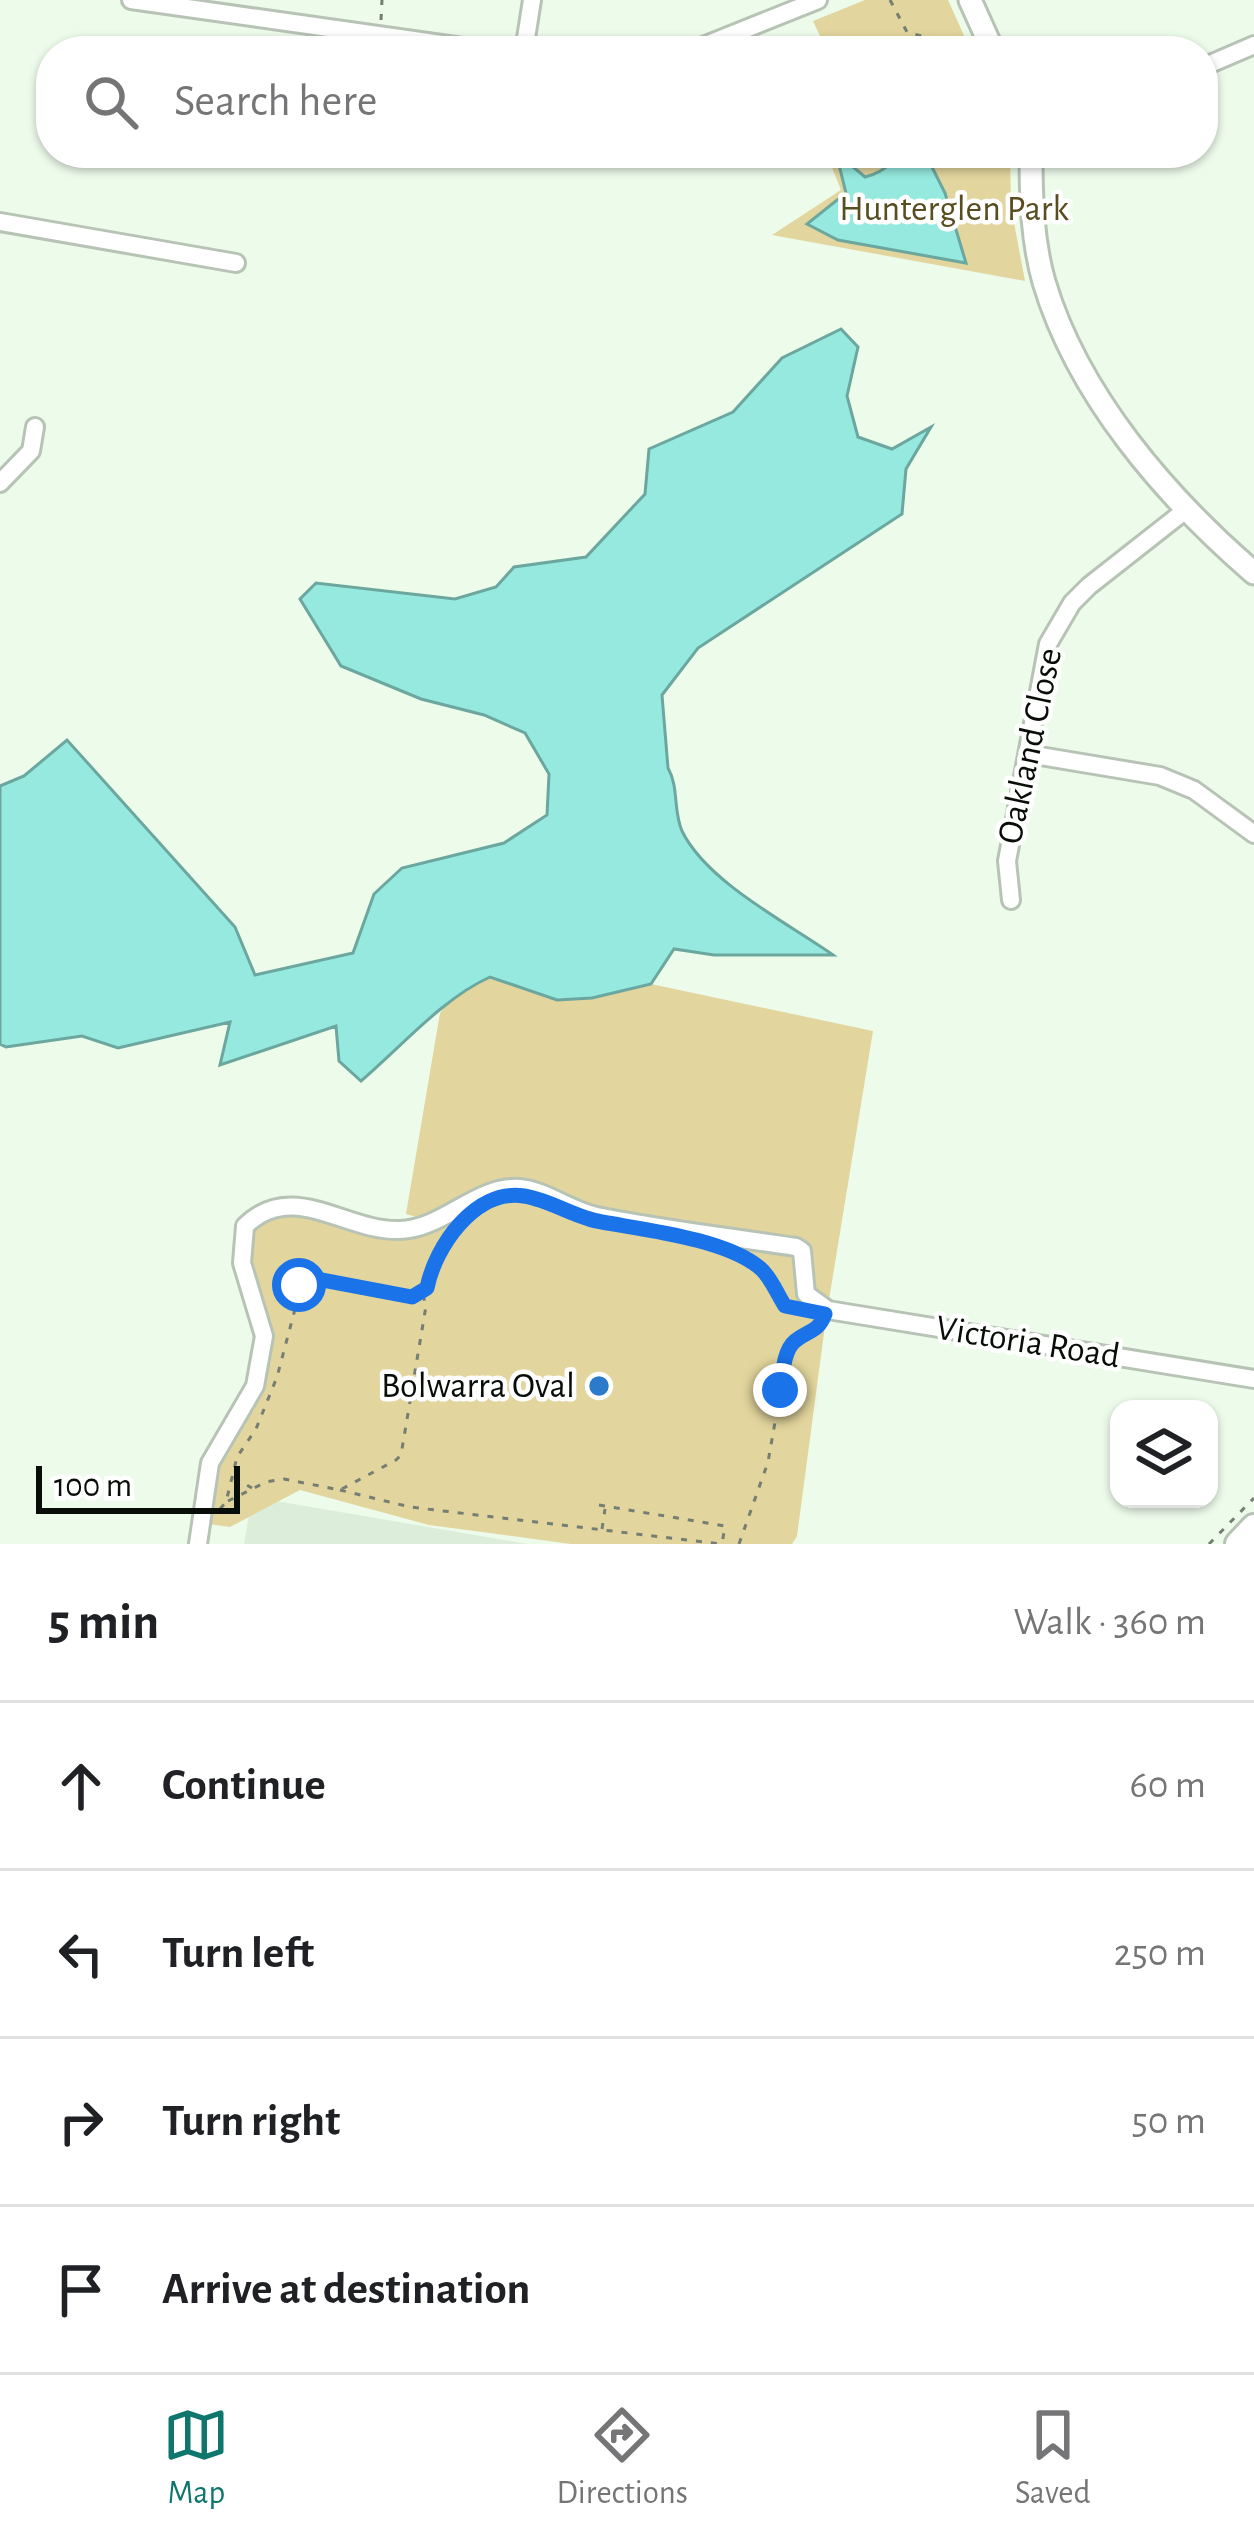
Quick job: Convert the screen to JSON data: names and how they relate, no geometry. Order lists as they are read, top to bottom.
{
  "streets": {
    "street": ["Oakland Close", "Victoria Road"]
  },
  "parks": ["Hunterglen Park"],
  "places": ["Bolwarra Oval"],
  "scale_bar": "100 m",
  "page": {
    "search": "Search here",
    "scale": "100 m",
    "heading": ["5 min", "Walk · 360 m"],
    "list": [
      ["Continue", "60 m"],
      ["Turn left", "250 m"],
      ["Turn right", "50 m"],
      "Arrive at destination"
    ],
    "nav": ["Map", "Directions", "Saved"]
  }
}
